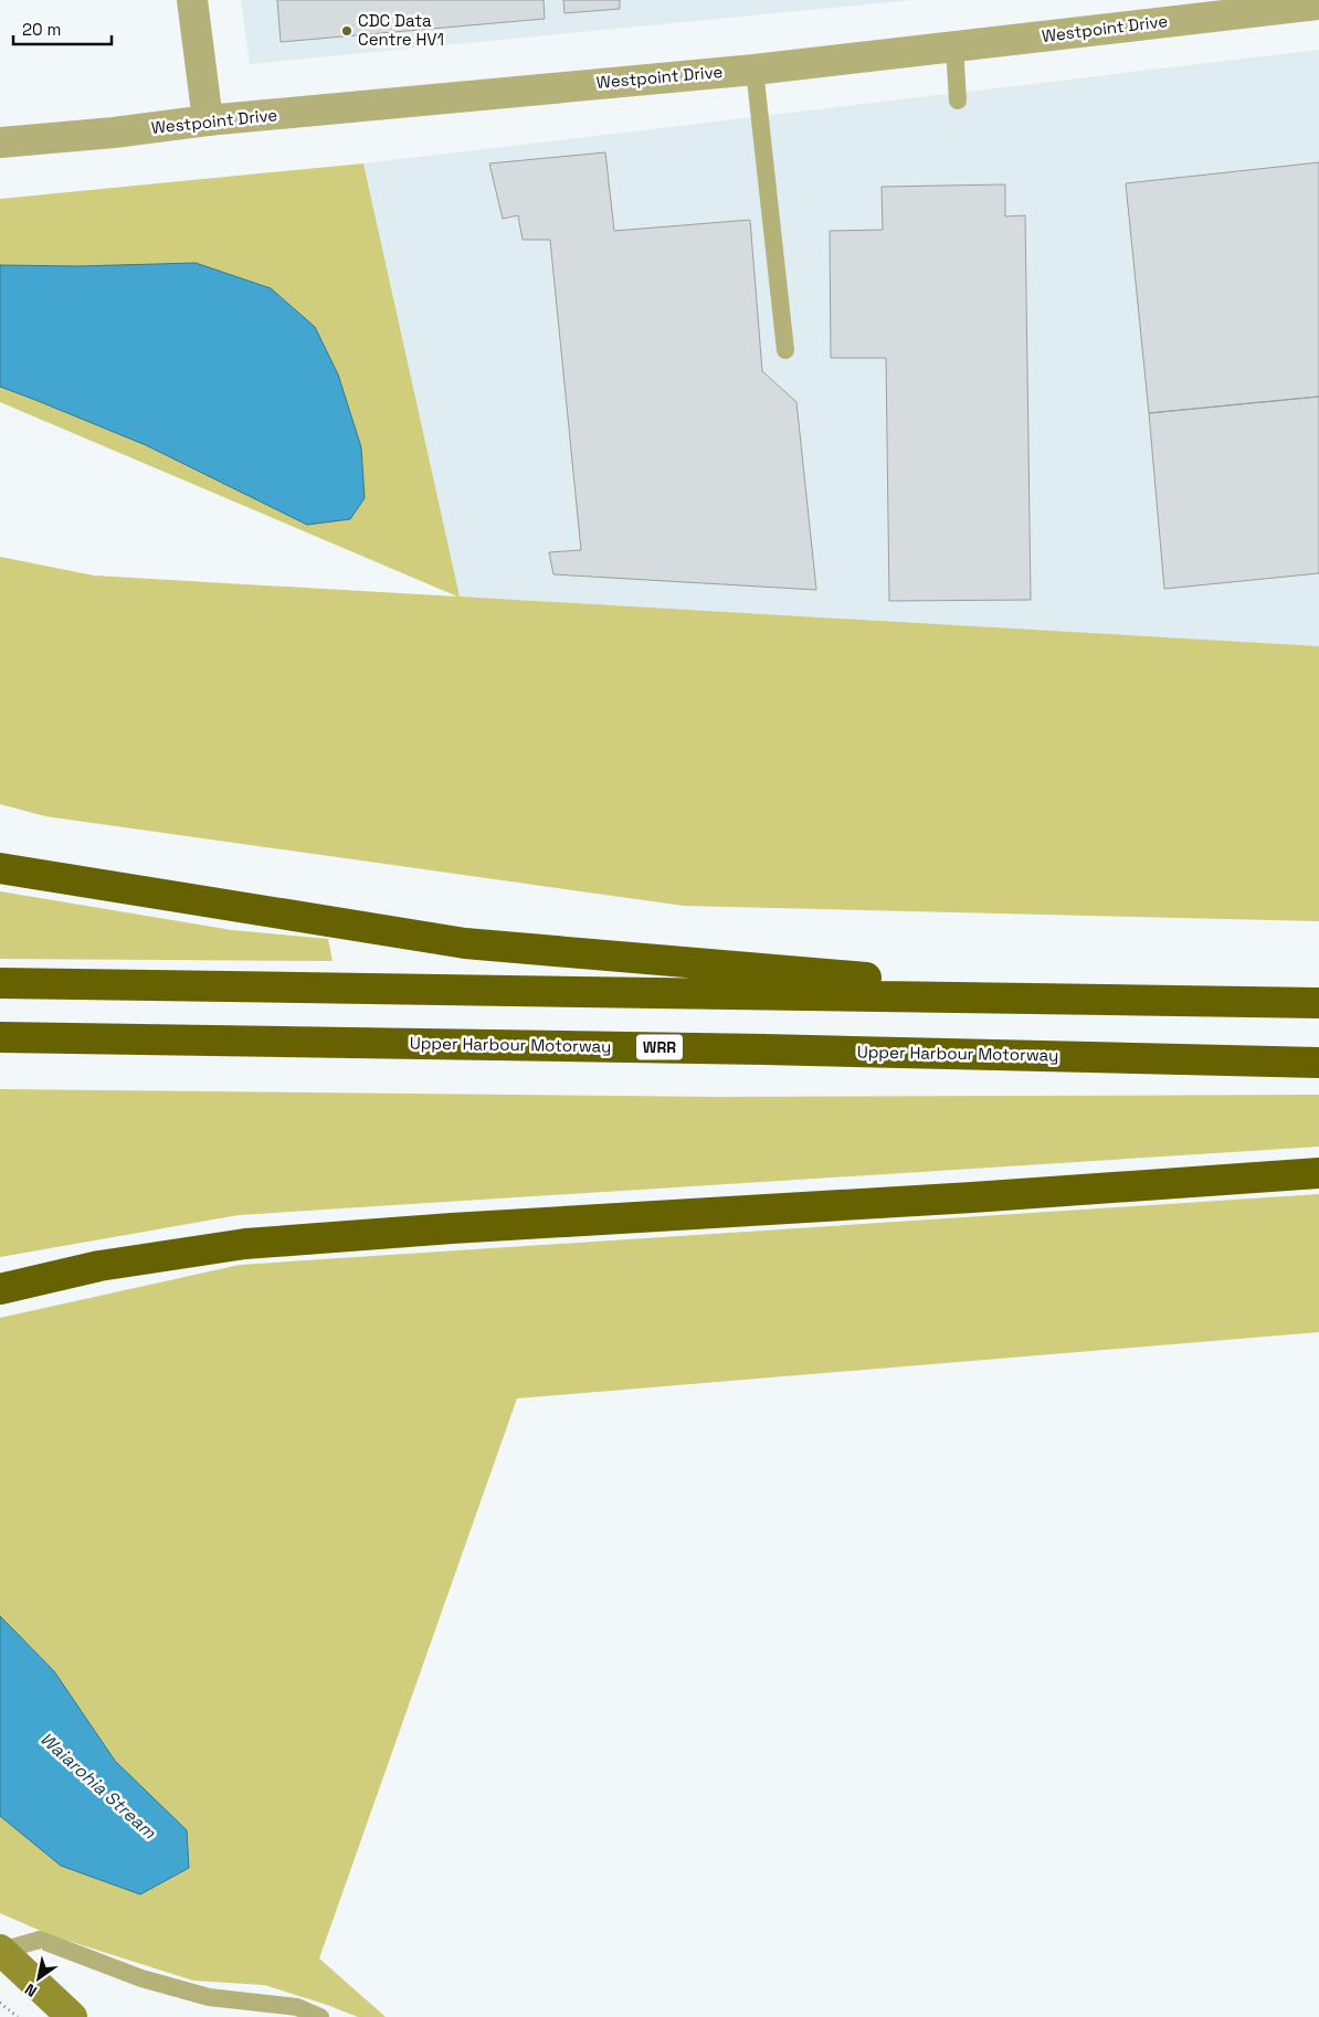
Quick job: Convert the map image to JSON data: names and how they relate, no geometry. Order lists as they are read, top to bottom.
{
  "streets": {
    "highway": ["Upper Harbour Motorway", "WRR"],
    "street": ["Westpoint Drive"]
  },
  "water": ["Waiarohia Stream"],
  "places": ["CDC Data Centre HV1"],
  "scale_bar": "20 m",
  "north": "bottom left"
}
